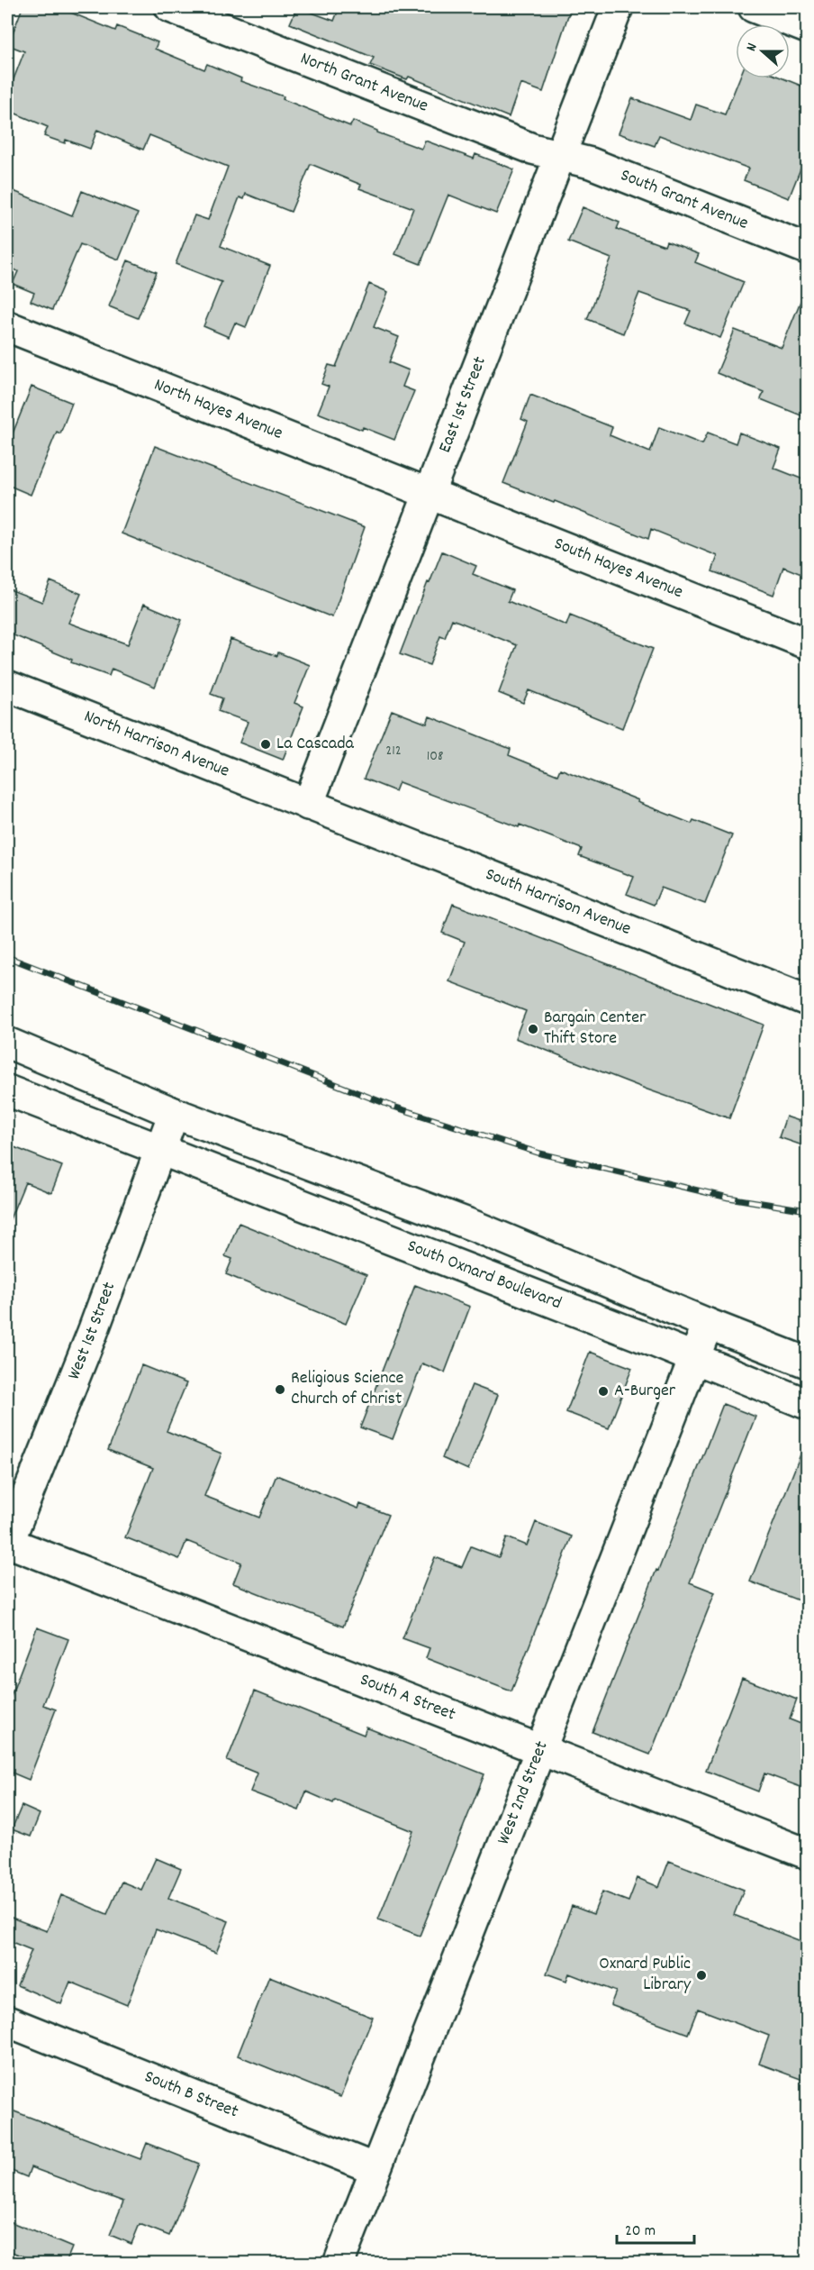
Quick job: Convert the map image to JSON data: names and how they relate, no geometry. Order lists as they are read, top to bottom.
{
  "streets": {
    "street": [
      "North Grant Avenue",
      "South Grant Avenue",
      "East 1st Street",
      "North Hayes Avenue",
      "South Hayes Avenue",
      "North Harrison Avenue",
      "South Harrison Avenue",
      "South Oxnard Boulevard",
      "West 1st Street",
      "South A Street",
      "West 2nd Street",
      "South B Street"
    ]
  },
  "crossings": [
    ["North Grant Avenue", "South Grant Avenue"],
    ["North Grant Avenue", "East 1st Street"],
    ["South Grant Avenue", "East 1st Street"],
    ["East 1st Street", "North Hayes Avenue"],
    ["East 1st Street", "South Hayes Avenue"],
    ["East 1st Street", "North Harrison Avenue"],
    ["East 1st Street", "South Harrison Avenue"],
    ["North Hayes Avenue", "South Hayes Avenue"],
    ["North Harrison Avenue", "South Harrison Avenue"],
    ["South Oxnard Boulevard", "West 1st Street"],
    ["South Oxnard Boulevard", "West 2nd Street"],
    ["West 1st Street", "South A Street"],
    ["South A Street", "West 2nd Street"],
    ["West 2nd Street", "South B Street"]
  ],
  "places": [
    "La Cascada",
    "Bargain Center Thift Store",
    "Religious Science Church of Christ",
    "A-Burger",
    "Oxnard Public Library"
  ],
  "house_numbers": ["212", "108"],
  "scale_bar": "20 m",
  "north": "left"
}
